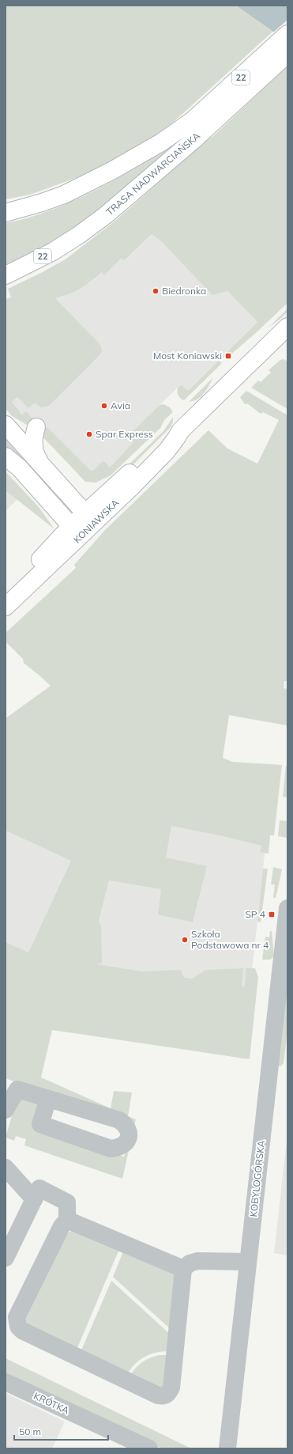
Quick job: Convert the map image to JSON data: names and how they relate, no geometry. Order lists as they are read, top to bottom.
{
  "streets": {
    "main road": ["22", "TRASA NADWARCIAŃSKA", "KONIAWSKA"],
    "street": ["KOBYLOGÓRSKA", "KRÓTKA"]
  },
  "places": {
    "other": [
      "Biedronka",
      "Avia",
      "Spar Express",
      "Szkoła Podstawowa nr 4"
    ],
    "transit": ["Most Koniawski", "SP 4"]
  },
  "scale_bar": "50 m"
}
